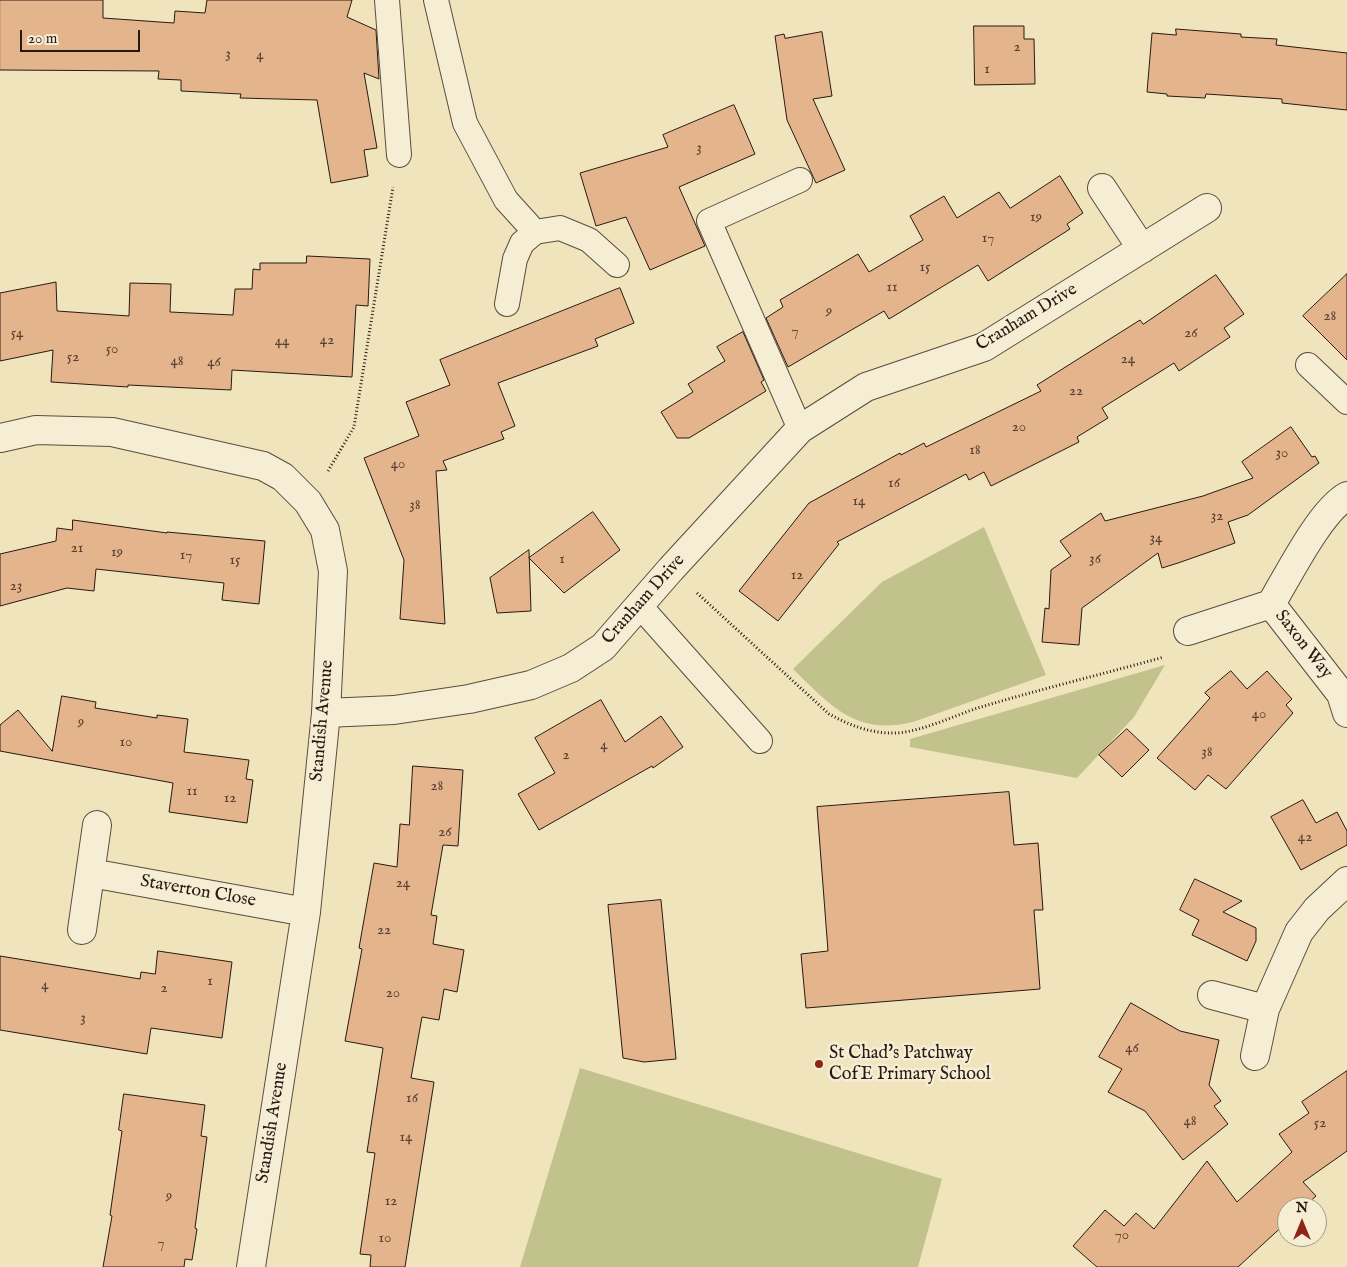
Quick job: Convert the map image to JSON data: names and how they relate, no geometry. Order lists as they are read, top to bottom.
{
  "streets": {
    "street": [
      "Cranham Drive",
      "Saxon Way",
      "Standish Avenue",
      "Staverton Close"
    ]
  },
  "crossings": [
    ["Cranham Drive", "Standish Avenue"],
    ["Standish Avenue", "Staverton Close"]
  ],
  "places": ["St Chad's Patchway CofE Primary School"],
  "house_numbers": [
    "2",
    "3",
    "4",
    "1",
    "3",
    "19",
    "17",
    "15",
    "11",
    "9",
    "28",
    "7",
    "54",
    "26",
    "42",
    "44",
    "50",
    "52",
    "24",
    "48",
    "46",
    "22",
    "20",
    "18",
    "30",
    "40",
    "16",
    "14",
    "38",
    "32",
    "34",
    "21",
    "19",
    "17",
    "1",
    "36",
    "15",
    "12",
    "23",
    "40",
    "9",
    "10",
    "4",
    "38",
    "2",
    "28",
    "11",
    "12",
    "26",
    "42",
    "24",
    "22",
    "1",
    "4",
    "2",
    "20",
    "3",
    "46",
    "16",
    "48",
    "52",
    "14",
    "9",
    "12",
    "70",
    "10",
    "7"
  ],
  "scale_bar": "20 m",
  "north": "top"
}
